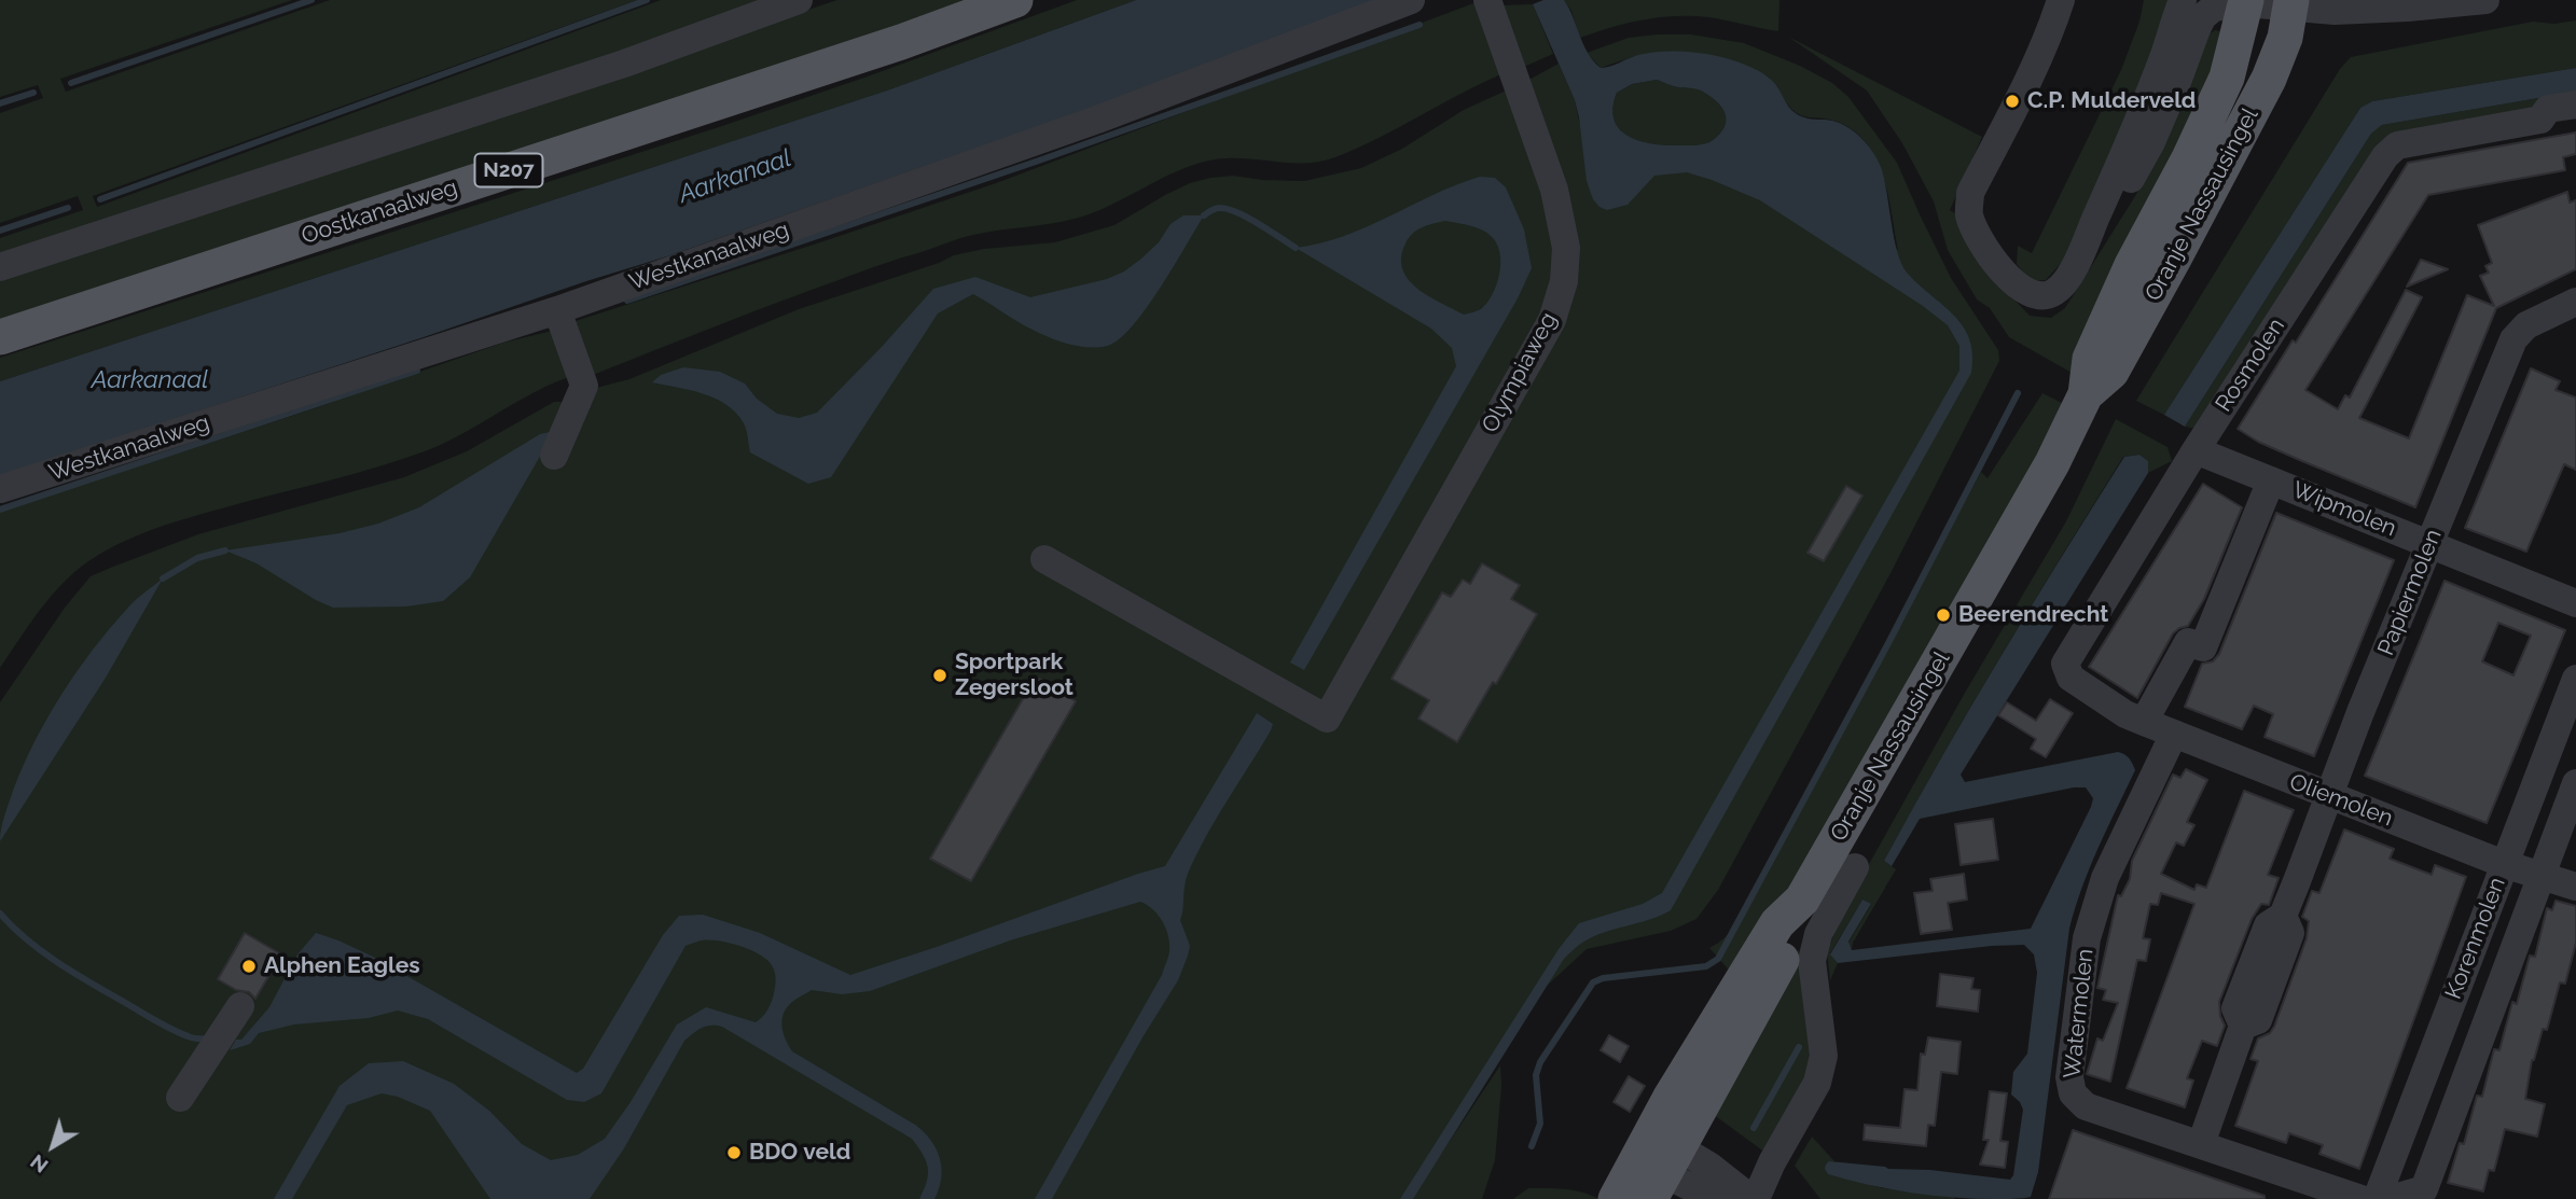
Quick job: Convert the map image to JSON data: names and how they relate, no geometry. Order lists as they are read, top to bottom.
{
  "streets": {
    "main road": ["N207", "Oranje Nassausingel", "Oostkanaalweg"],
    "street": [
      "Westkanaalweg",
      "Rosmolen",
      "Olympiaweg",
      "Wipmolen",
      "Papiermolen",
      "Oliemolen",
      "Korenmolen",
      "Watermolen"
    ]
  },
  "crossings": [
    ["Rosmolen", "Wipmolen"],
    ["Rosmolen", "Oliemolen"],
    ["Wipmolen", "Papiermolen"],
    ["Papiermolen", "Oliemolen"],
    ["Papiermolen", "Watermolen"],
    ["Oliemolen", "Korenmolen"],
    ["Oliemolen", "Watermolen"]
  ],
  "water": ["Aarkanaal"],
  "places": [
    "C.P. Mulderveld",
    "Beerendrecht",
    "Sportpark Zegersloot",
    "Alphen Eagles",
    "BDO veld"
  ],
  "north": "bottom left"
}
